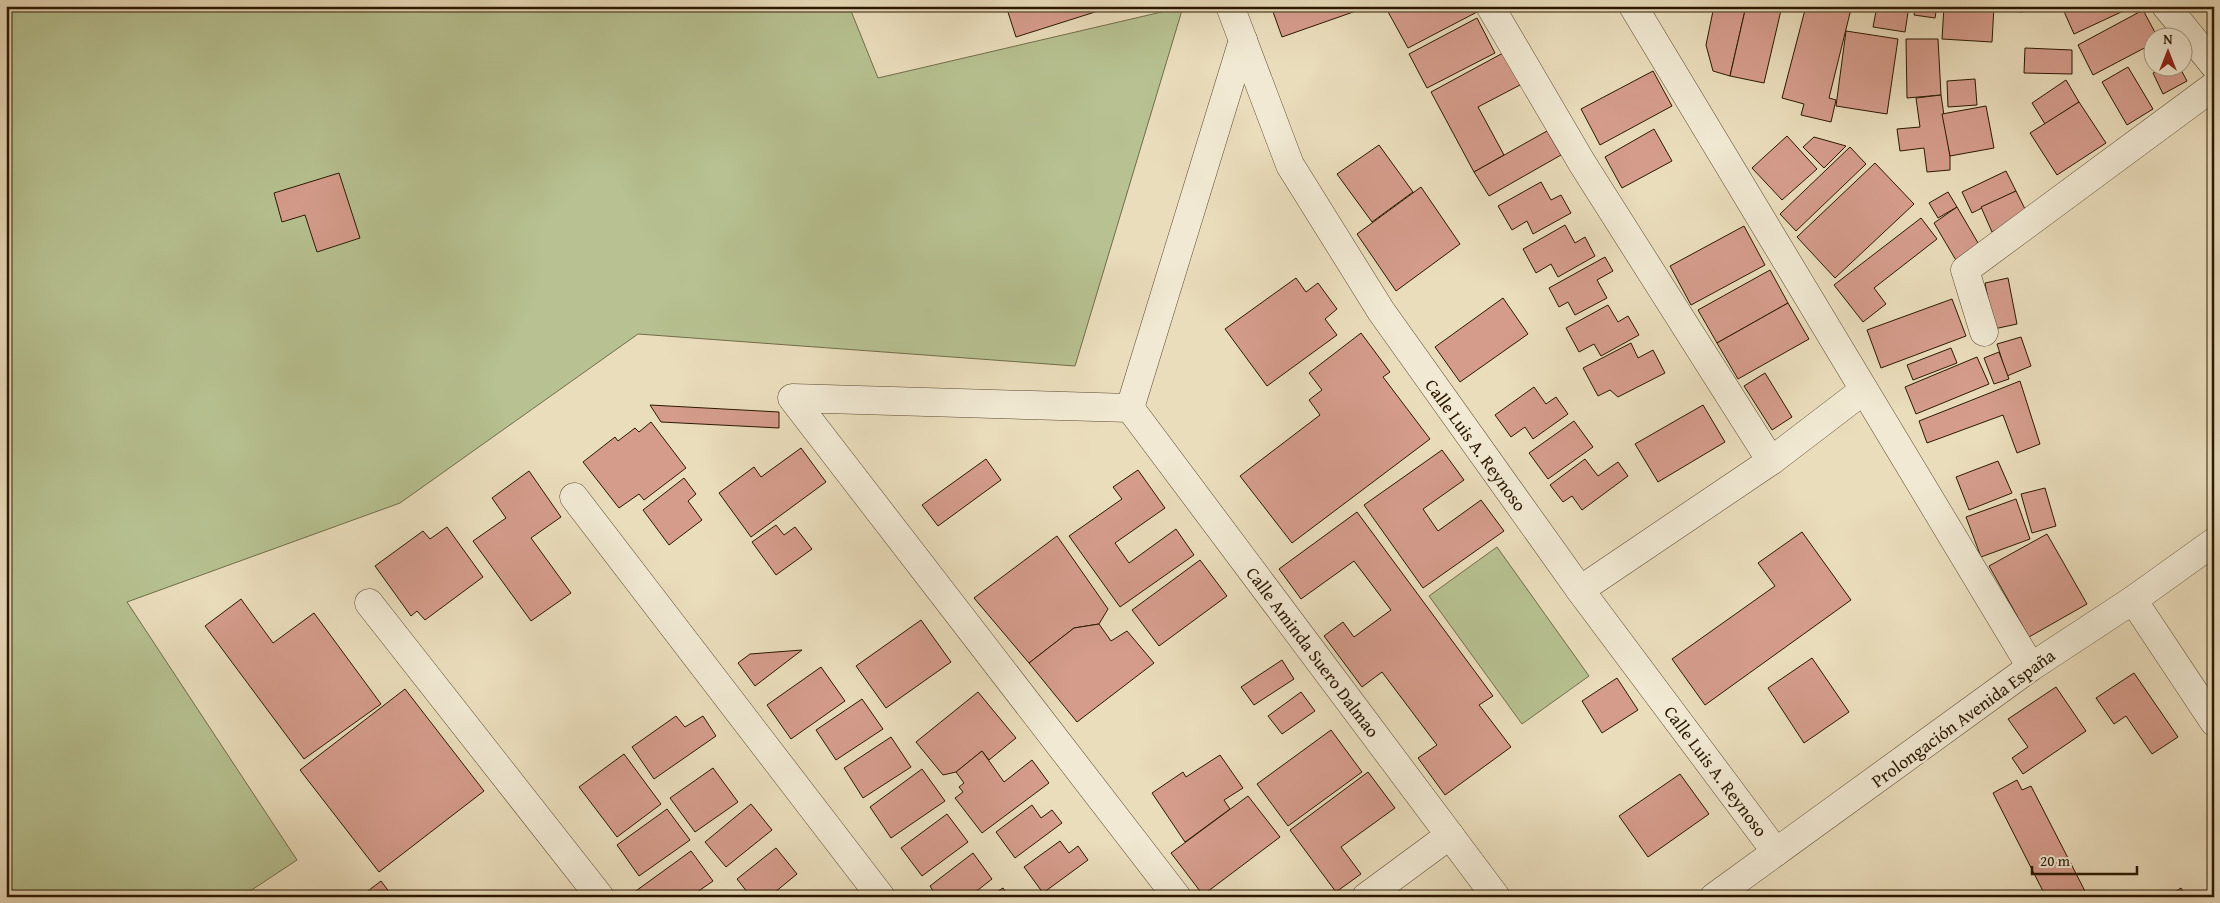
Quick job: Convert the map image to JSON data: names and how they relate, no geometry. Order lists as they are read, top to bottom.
{
  "streets": {
    "street": ["Calle Luis A. Reynoso", "Calle Aminda Suero Dalmao", "Prolongación Avenida España"]
  },
  "crossings": [
    ["Calle Luis A. Reynoso", "Prolongación Avenida España"]
  ],
  "scale_bar": "20 m",
  "north": "top"
}
